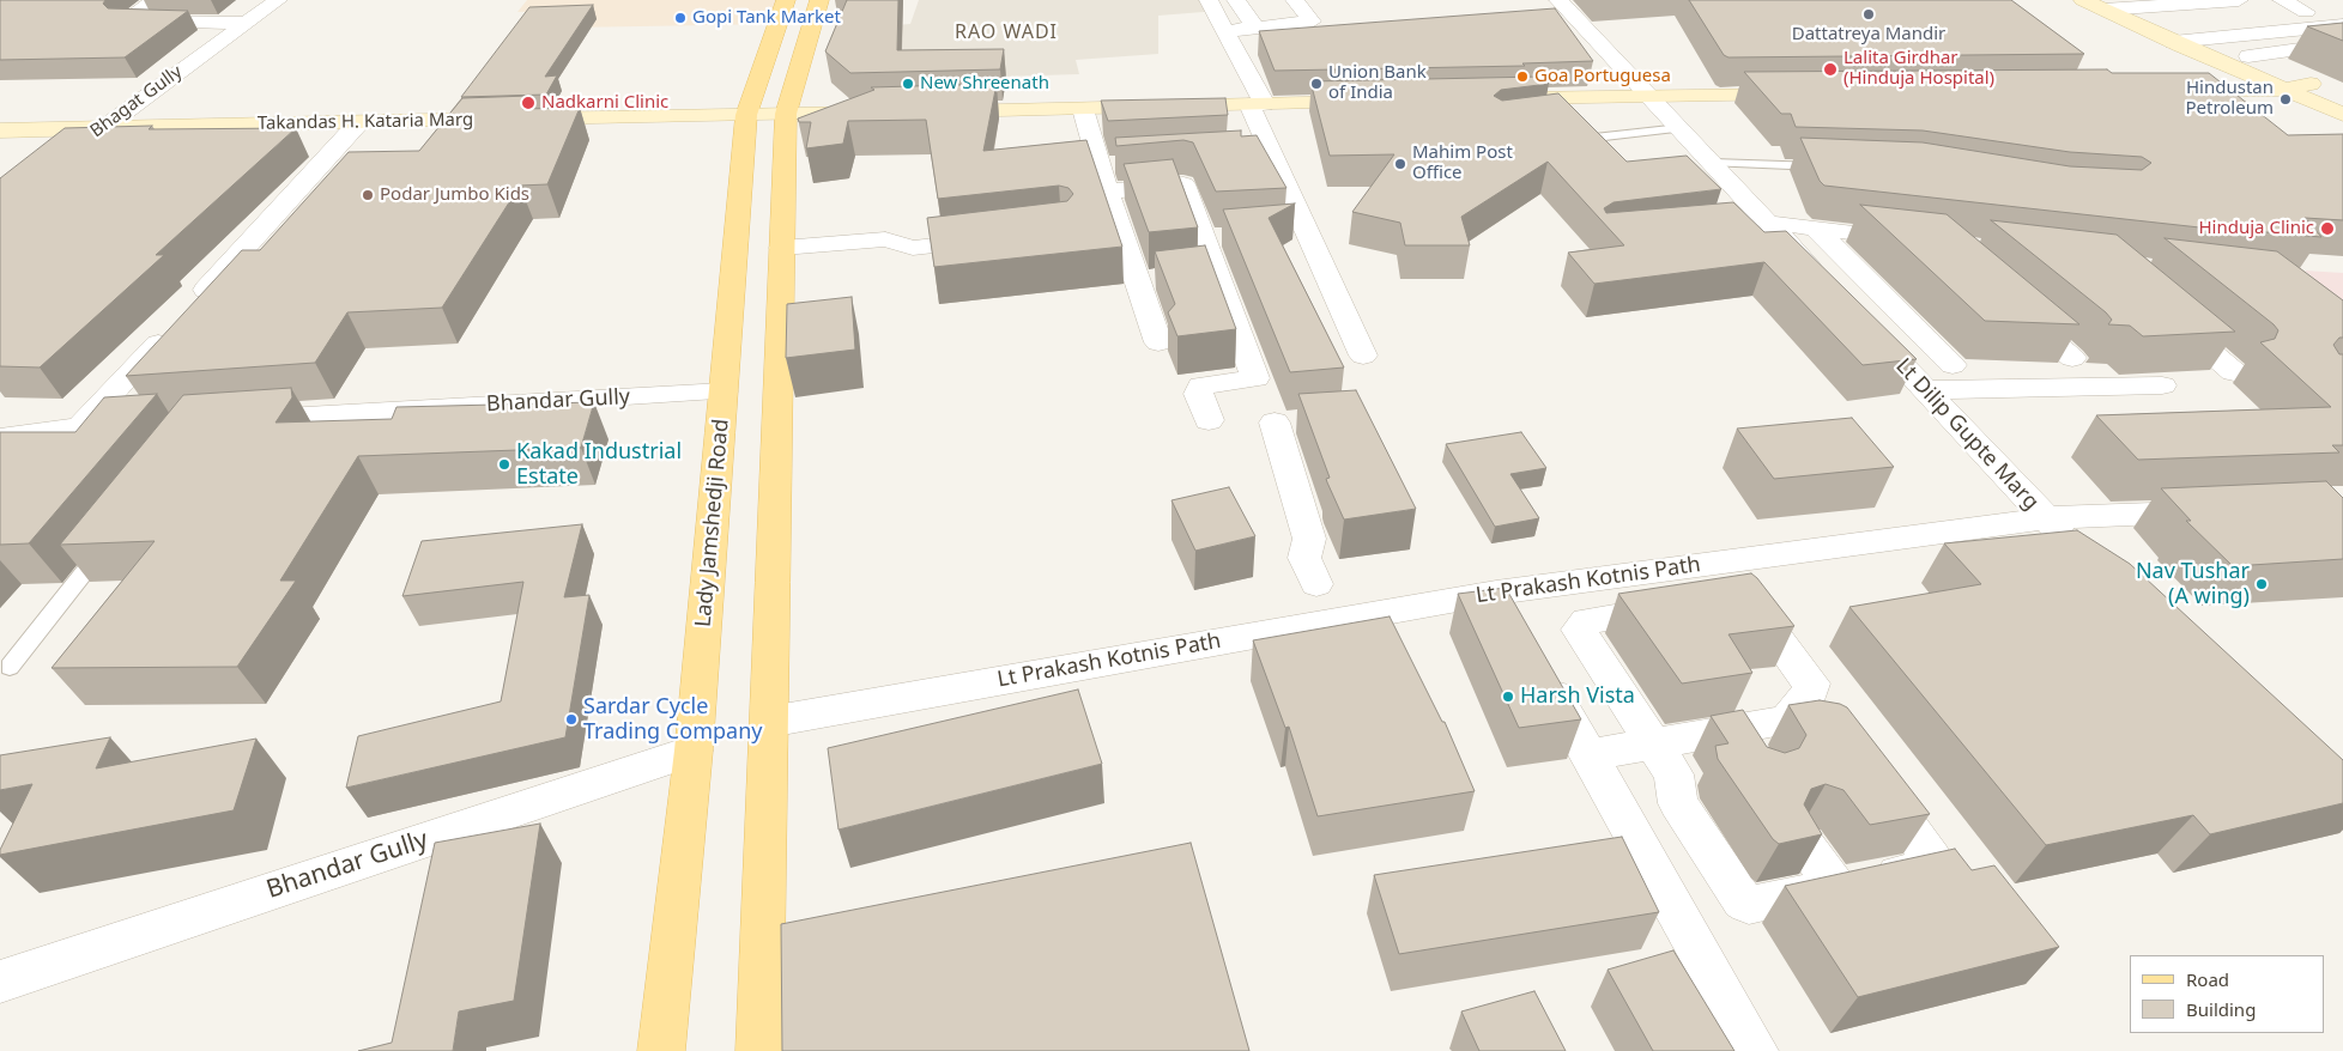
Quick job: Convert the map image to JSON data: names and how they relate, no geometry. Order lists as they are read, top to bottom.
{
  "streets": {
    "main road": ["Takandas H. Kataria Marg", "Lady Jamshedji Road"],
    "street": [
      "Bhagat Gully",
      "Bhandar Gully",
      "Lt Dilip Gupte Marg",
      "Lt Prakash Kotnis Path"
    ]
  },
  "crossings": [
    ["Bhagat Gully", "Takandas H. Kataria Marg"],
    ["Takandas H. Kataria Marg", "Lady Jamshedji Road"],
    ["Bhandar Gully", "Lady Jamshedji Road"],
    ["Lt Dilip Gupte Marg", "Lt Prakash Kotnis Path"]
  ],
  "districts": ["RAO WADI"],
  "places": [
    "Dattatreya Mandir",
    "Gopi Tank Market",
    "Lalita Girdhar (Hinduja Hospital)",
    "Goa Portuguesa",
    "New Shreenath",
    "Union Bank of India",
    "Hindustan Petroleum",
    "Nadkarni Clinic",
    "Mahim Post Office",
    "Podar Jumbo Kids",
    "Hinduja Clinic",
    "Kakad Industrial Estate",
    "Nav Tushar (A wing)",
    "Harsh Vista",
    "Sardar Cycle Trading Company"
  ],
  "legend": ["Road", "Building"]
}
